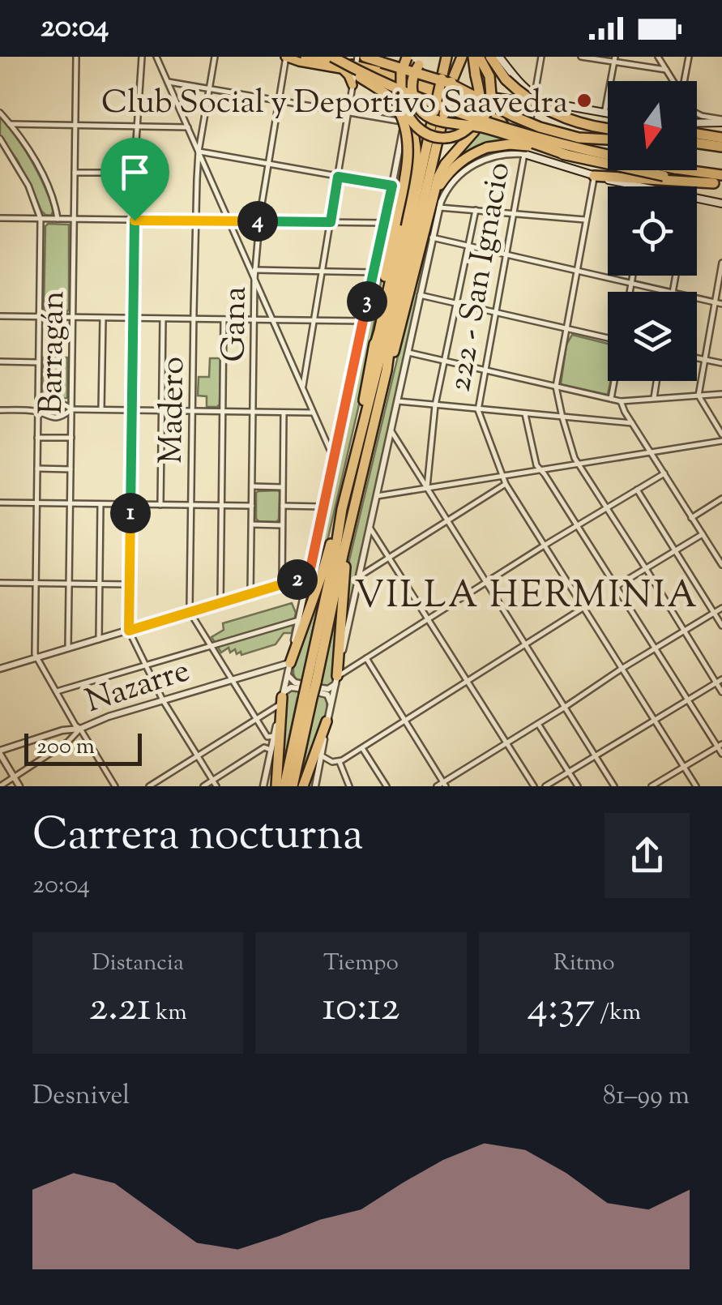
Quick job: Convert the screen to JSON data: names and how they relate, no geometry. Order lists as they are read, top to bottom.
{
  "streets": {
    "street": [
      "222 - San Ignacio",
      "Gana",
      "Barragán",
      "Madero",
      "Nazarre"
    ]
  },
  "crossings": [
    ["Madero", "Nazarre"]
  ],
  "districts": ["VILLA HERMINIA"],
  "places": ["Club Social y Deportivo Saavedra"],
  "scale_bar": "200 m",
  "north": "bottom",
  "page": {
    "status": "20:04",
    "pins": [
      "4",
      "3",
      "1",
      "2"
    ],
    "scale": "200 m",
    "heading": ["Carrera nocturna", "20:04"],
    "stats": [
      ["Distancia", "2.21 km"],
      ["Tiempo", "10:12"],
      ["Ritmo", "4:37 /km"]
    ],
    "chart": ["Desnivel", "81–99 m"]
  }
}
